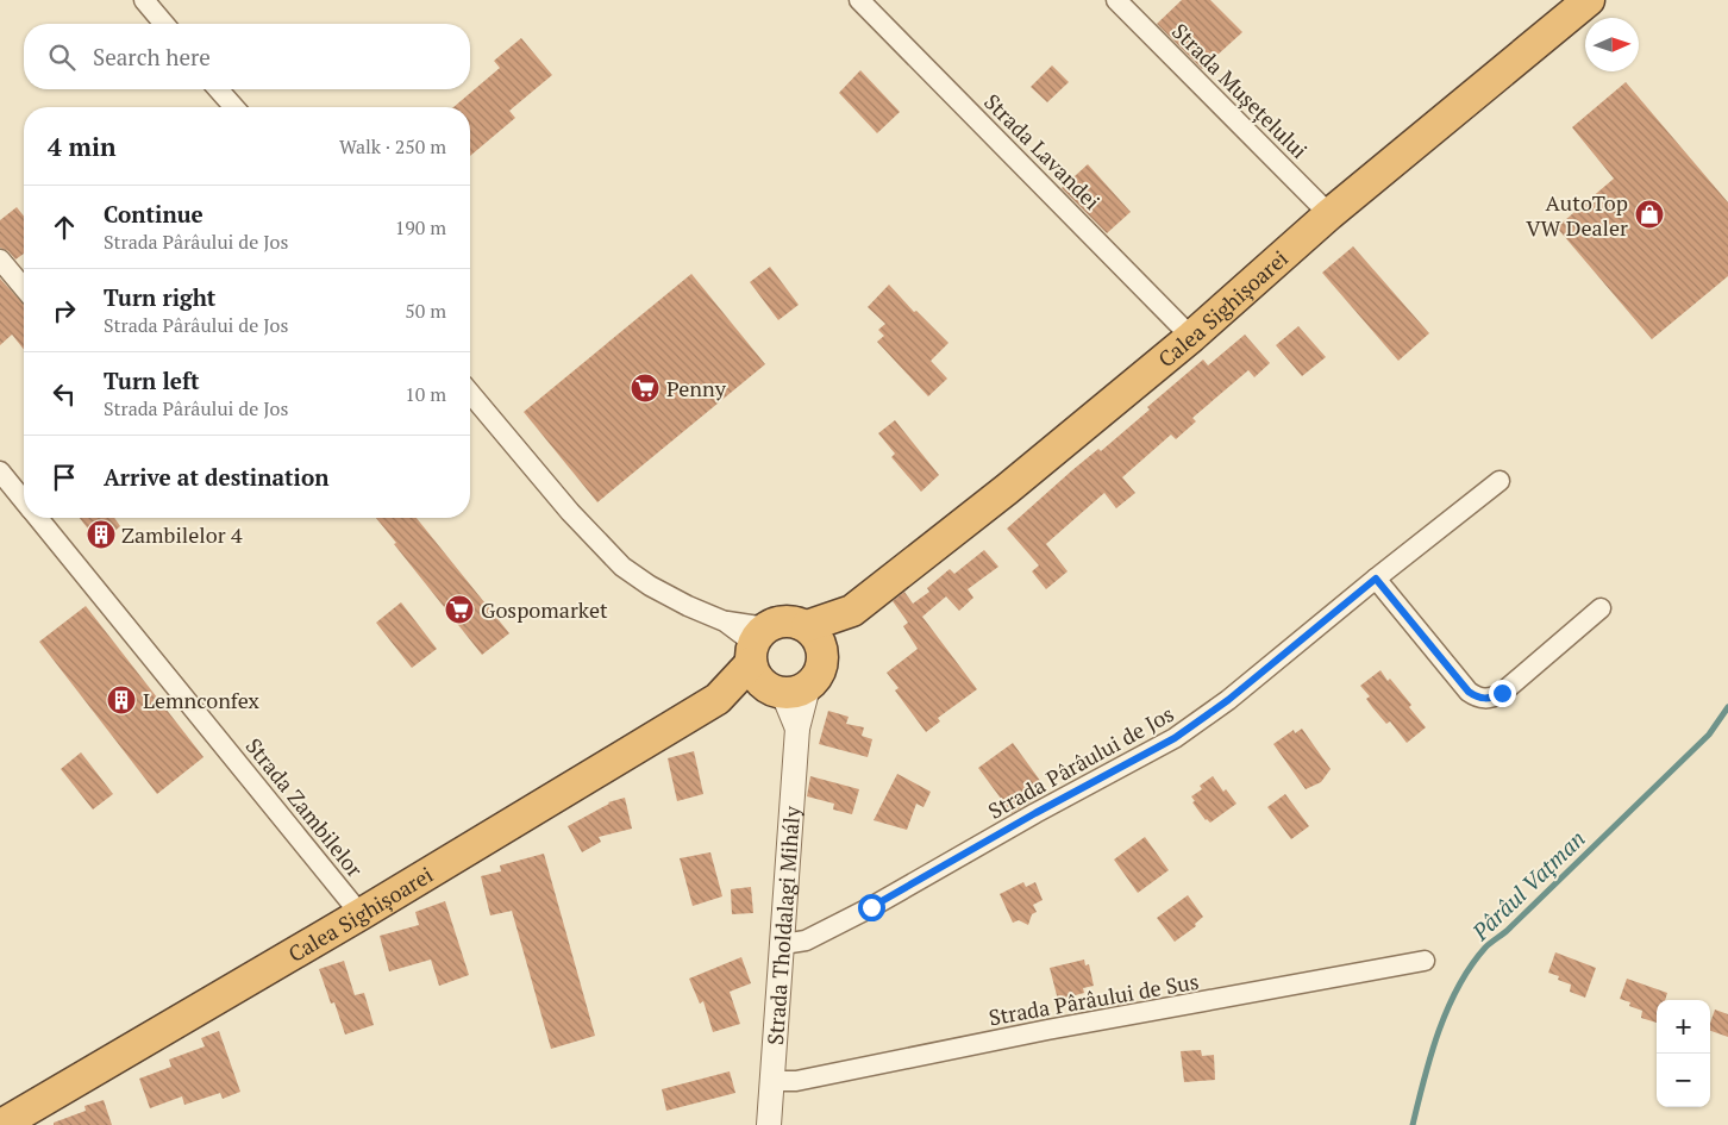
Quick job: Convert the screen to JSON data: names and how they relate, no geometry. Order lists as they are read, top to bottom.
{
  "streets": {
    "highway": ["Calea Sighișoarei"],
    "street": [
      "Strada Mușețelului",
      "Strada Lavandei",
      "Strada Pârâului de Jos",
      "Strada Zambilelor",
      "Strada Tholdalagi Mihály",
      "Strada Pârâului de Sus"
    ]
  },
  "crossings": [
    ["Strada Mușețelului", "Calea Sighișoarei"],
    ["Strada Lavandei", "Calea Sighișoarei"],
    ["Calea Sighișoarei", "Strada Zambilelor"],
    ["Calea Sighișoarei", "Strada Tholdalagi Mihály"],
    ["Strada Pârâului de Jos", "Strada Tholdalagi Mihály"],
    ["Strada Tholdalagi Mihály", "Strada Pârâului de Sus"]
  ],
  "water": ["Pârâul Vațman"],
  "places": {
    "shop": ["AutoTop VW Dealer"],
    "supermarket": ["Penny", "Gospomarket"],
    "building": ["Zambilelor 4", "Lemnconfex"]
  },
  "north": "right",
  "page": {
    "search": "Search here",
    "heading": ["4 min", "Walk · 250 m"],
    "list": [
      ["Continue", "Strada Pârâului de Jos", "190 m"],
      ["Turn right", "Strada Pârâului de Jos", "50 m"],
      ["Turn left", "Strada Pârâului de Jos", "10 m"],
      "Arrive at destination"
    ],
    "map_buttons": ["+", "−"]
  }
}
